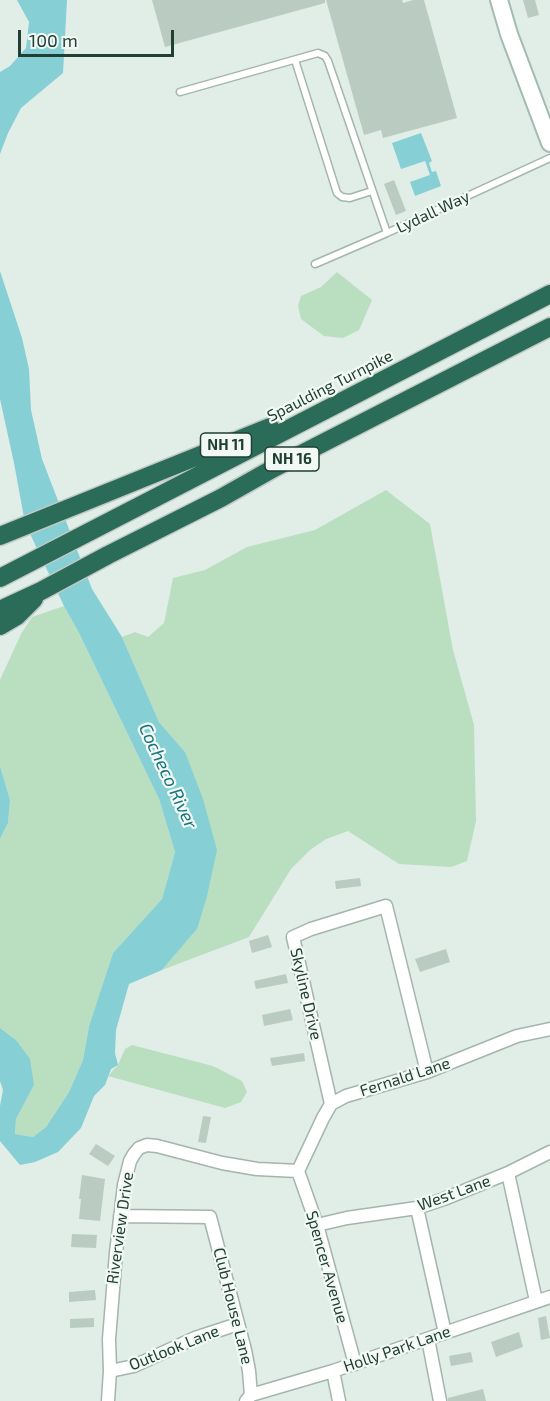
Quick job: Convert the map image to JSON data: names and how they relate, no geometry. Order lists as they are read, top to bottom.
{
  "streets": {
    "highway": ["Spaulding Turnpike", "NH 11", "NH 16"],
    "street": [
      "Skyline Drive",
      "Fernald Lane",
      "West Lane",
      "Riverview Drive",
      "Spencer Avenue",
      "Club House Lane",
      "Outlook Lane",
      "Holly Park Lane"
    ],
    "lane": ["Lydall Way"]
  },
  "crossings": [
    ["Spaulding Turnpike", "NH 11"],
    ["Skyline Drive", "Fernald Lane"],
    ["West Lane", "Spencer Avenue"],
    ["Riverview Drive", "Spencer Avenue"],
    ["Riverview Drive", "Club House Lane"],
    ["Riverview Drive", "Outlook Lane"],
    ["Spencer Avenue", "Holly Park Lane"],
    ["Club House Lane", "Outlook Lane"],
    ["Club House Lane", "Holly Park Lane"]
  ],
  "water": ["Cocheco River"],
  "scale_bar": "100 m"
}
